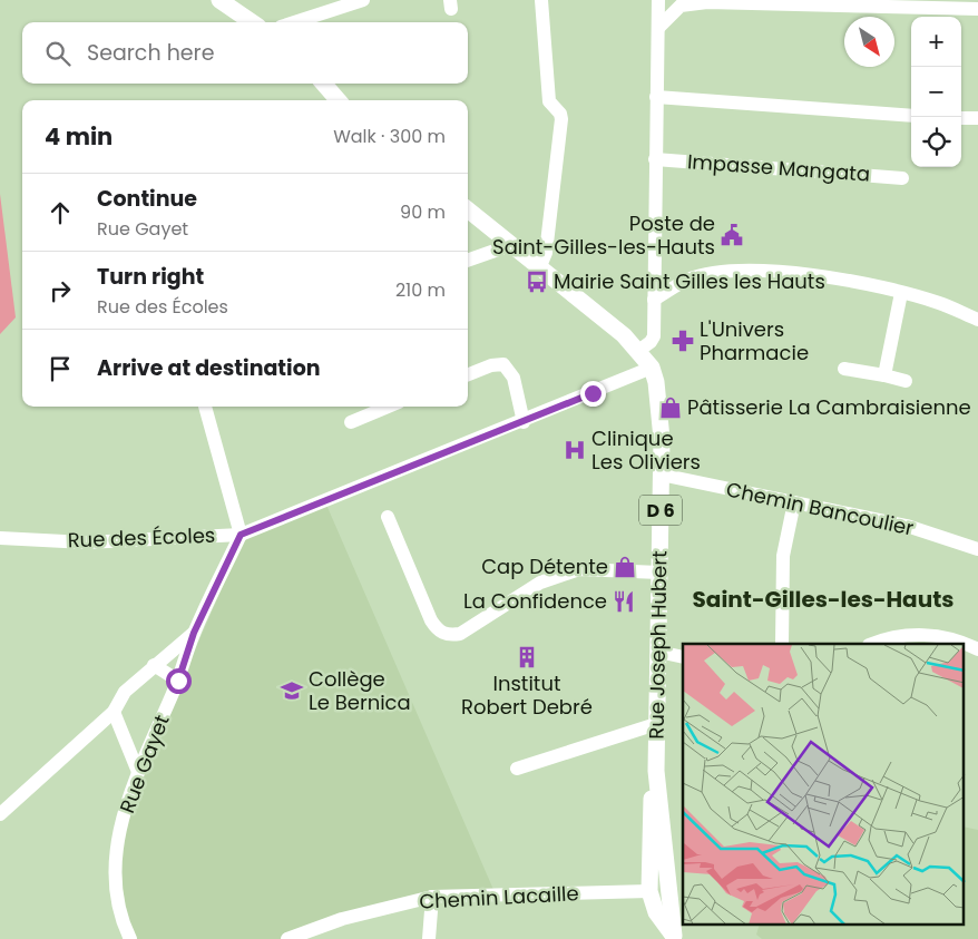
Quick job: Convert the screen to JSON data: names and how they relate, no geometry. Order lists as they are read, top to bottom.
{
  "streets": {
    "main road": ["D 6", "Rue Joseph Hubert"],
    "street": [
      "Impasse Mangata",
      "Chemin Bancoulier",
      "Rue des Écoles",
      "Rue Gayet",
      "Chemin Lacaille"
    ]
  },
  "crossings": [
    ["Chemin Bancoulier", "Rue Joseph Hubert"],
    ["Rue des Écoles", "Rue Joseph Hubert"],
    ["Rue des Écoles", "Rue Gayet"],
    ["Rue Joseph Hubert", "Chemin Lacaille"]
  ],
  "districts": ["Saint-Gilles-les-Hauts"],
  "places": {
    "public building": ["Poste de Saint-Gilles-les-Hauts"],
    "bus stop": ["Mairie Saint Gilles les Hauts"],
    "pharmacy": ["L'Univers Pharmacie"],
    "shop": ["Pâtisserie La Cambraisienne", "Cap Détente"],
    "hospital": ["Clinique Les Oliviers"],
    "restaurant": ["La Confidence"],
    "building": ["Institut Robert Debré"],
    "school or university": ["Collège Le Bernica"]
  },
  "north": "bottom right",
  "page": {
    "map_buttons": ["+", "−"],
    "search": "Search here",
    "heading": ["4 min", "Walk · 300 m"],
    "list": [
      ["Continue", "Rue Gayet", "90 m"],
      ["Turn right", "Rue des Écoles", "210 m"],
      "Arrive at destination"
    ]
  }
}
